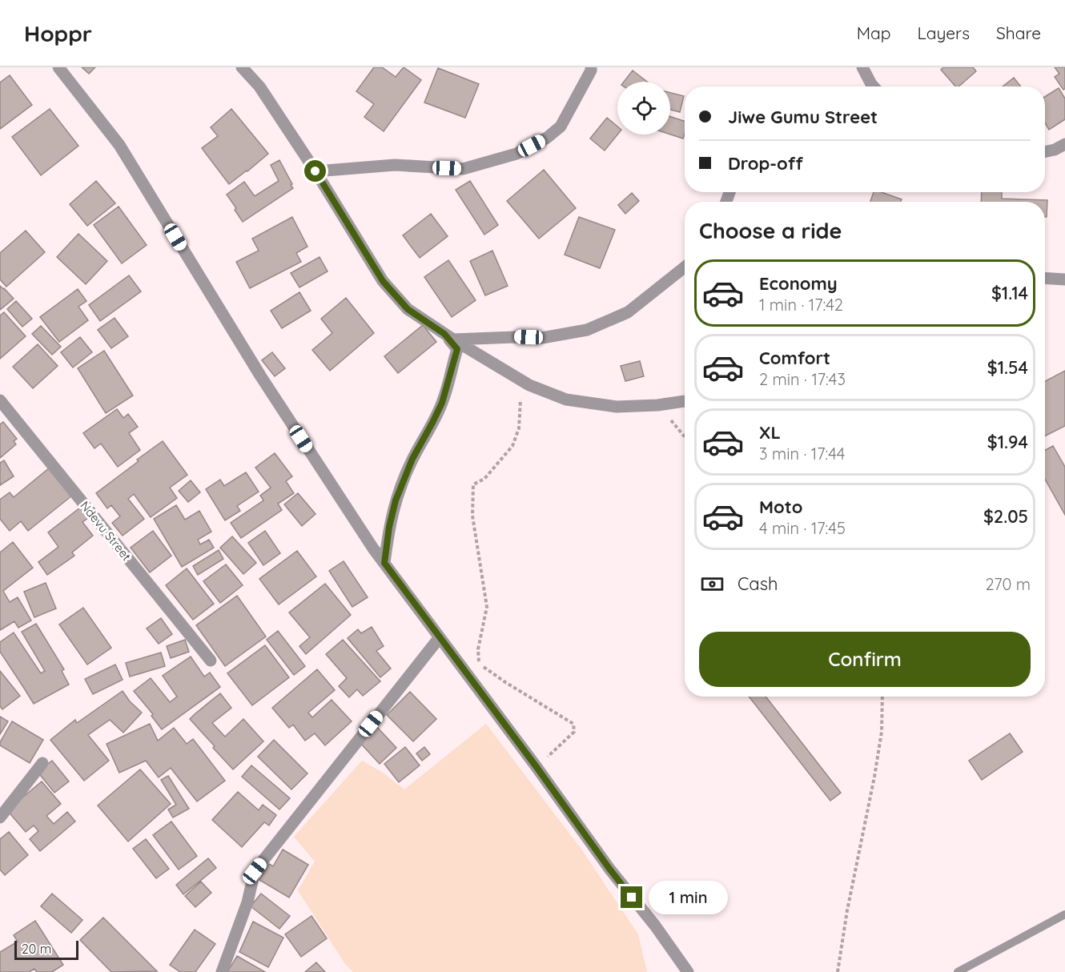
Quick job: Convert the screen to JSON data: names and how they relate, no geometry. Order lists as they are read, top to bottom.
{
  "streets": {
    "street": ["Ndevu Street"]
  },
  "scale_bar": "20 m",
  "page": {
    "header": "Hoppr",
    "nav": ["Map", "Layers", "Share"],
    "banner": ["Jiwe Gumu Street", "Drop-off"],
    "heading": "Choose a ride",
    "list": [
      {
        "name": "Economy",
        "note": "1 min · 17:42",
        "value": "$1.14"
      },
      {
        "name": "Comfort",
        "note": "2 min · 17:43",
        "value": "$1.54"
      },
      {
        "name": "XL",
        "note": "3 min · 17:44",
        "value": "$1.94"
      },
      {
        "name": "Moto",
        "note": "4 min · 17:45",
        "value": "$2.05"
      }
    ],
    "pay": ["Cash", "270 m"],
    "buttons": "Confirm",
    "bubble": "1 min",
    "scale": "20 m"
  }
}
